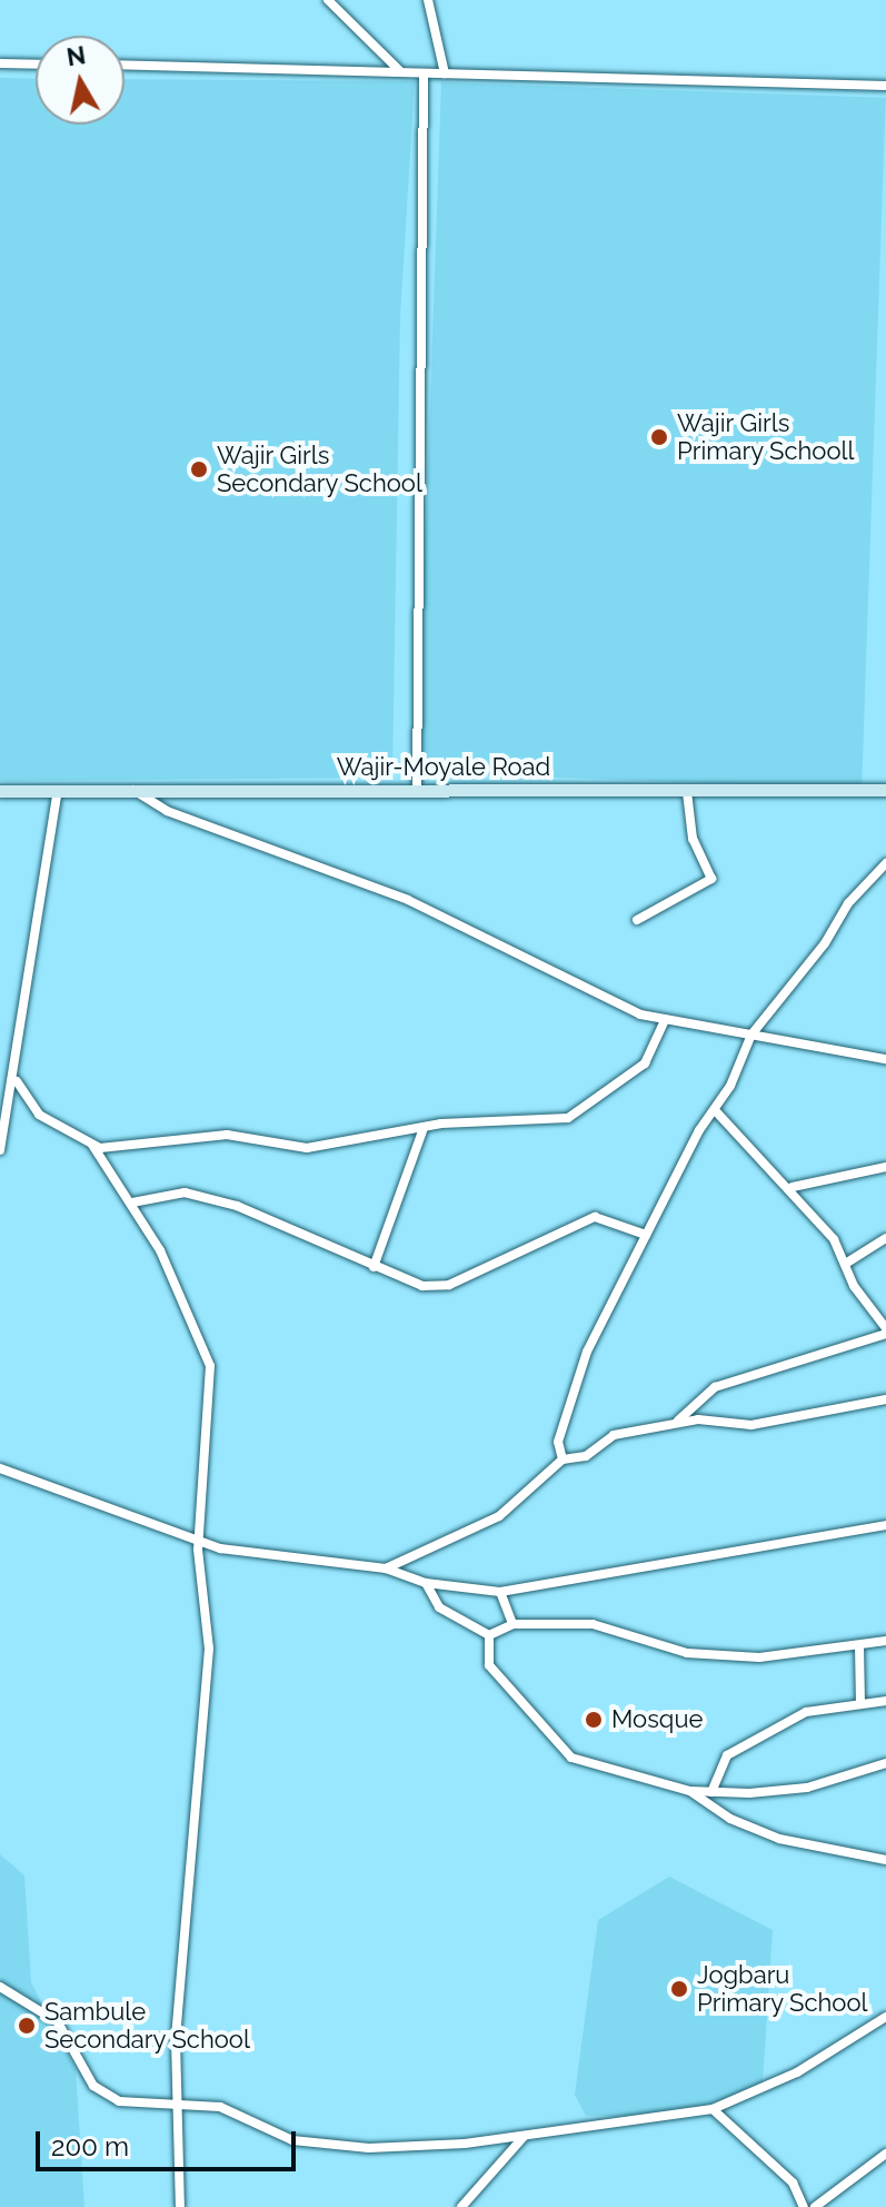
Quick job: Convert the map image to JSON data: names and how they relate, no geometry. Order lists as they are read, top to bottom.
{
  "streets": {
    "main road": ["Wajir-Moyale Road"]
  },
  "places": [
    "Wajir Girls Primary Schooll",
    "Wajir Girls Secondary School",
    "Mosque",
    "Jogbaru Primary School",
    "Sambule Secondary School"
  ],
  "scale_bar": "200 m",
  "north": "top"
}
